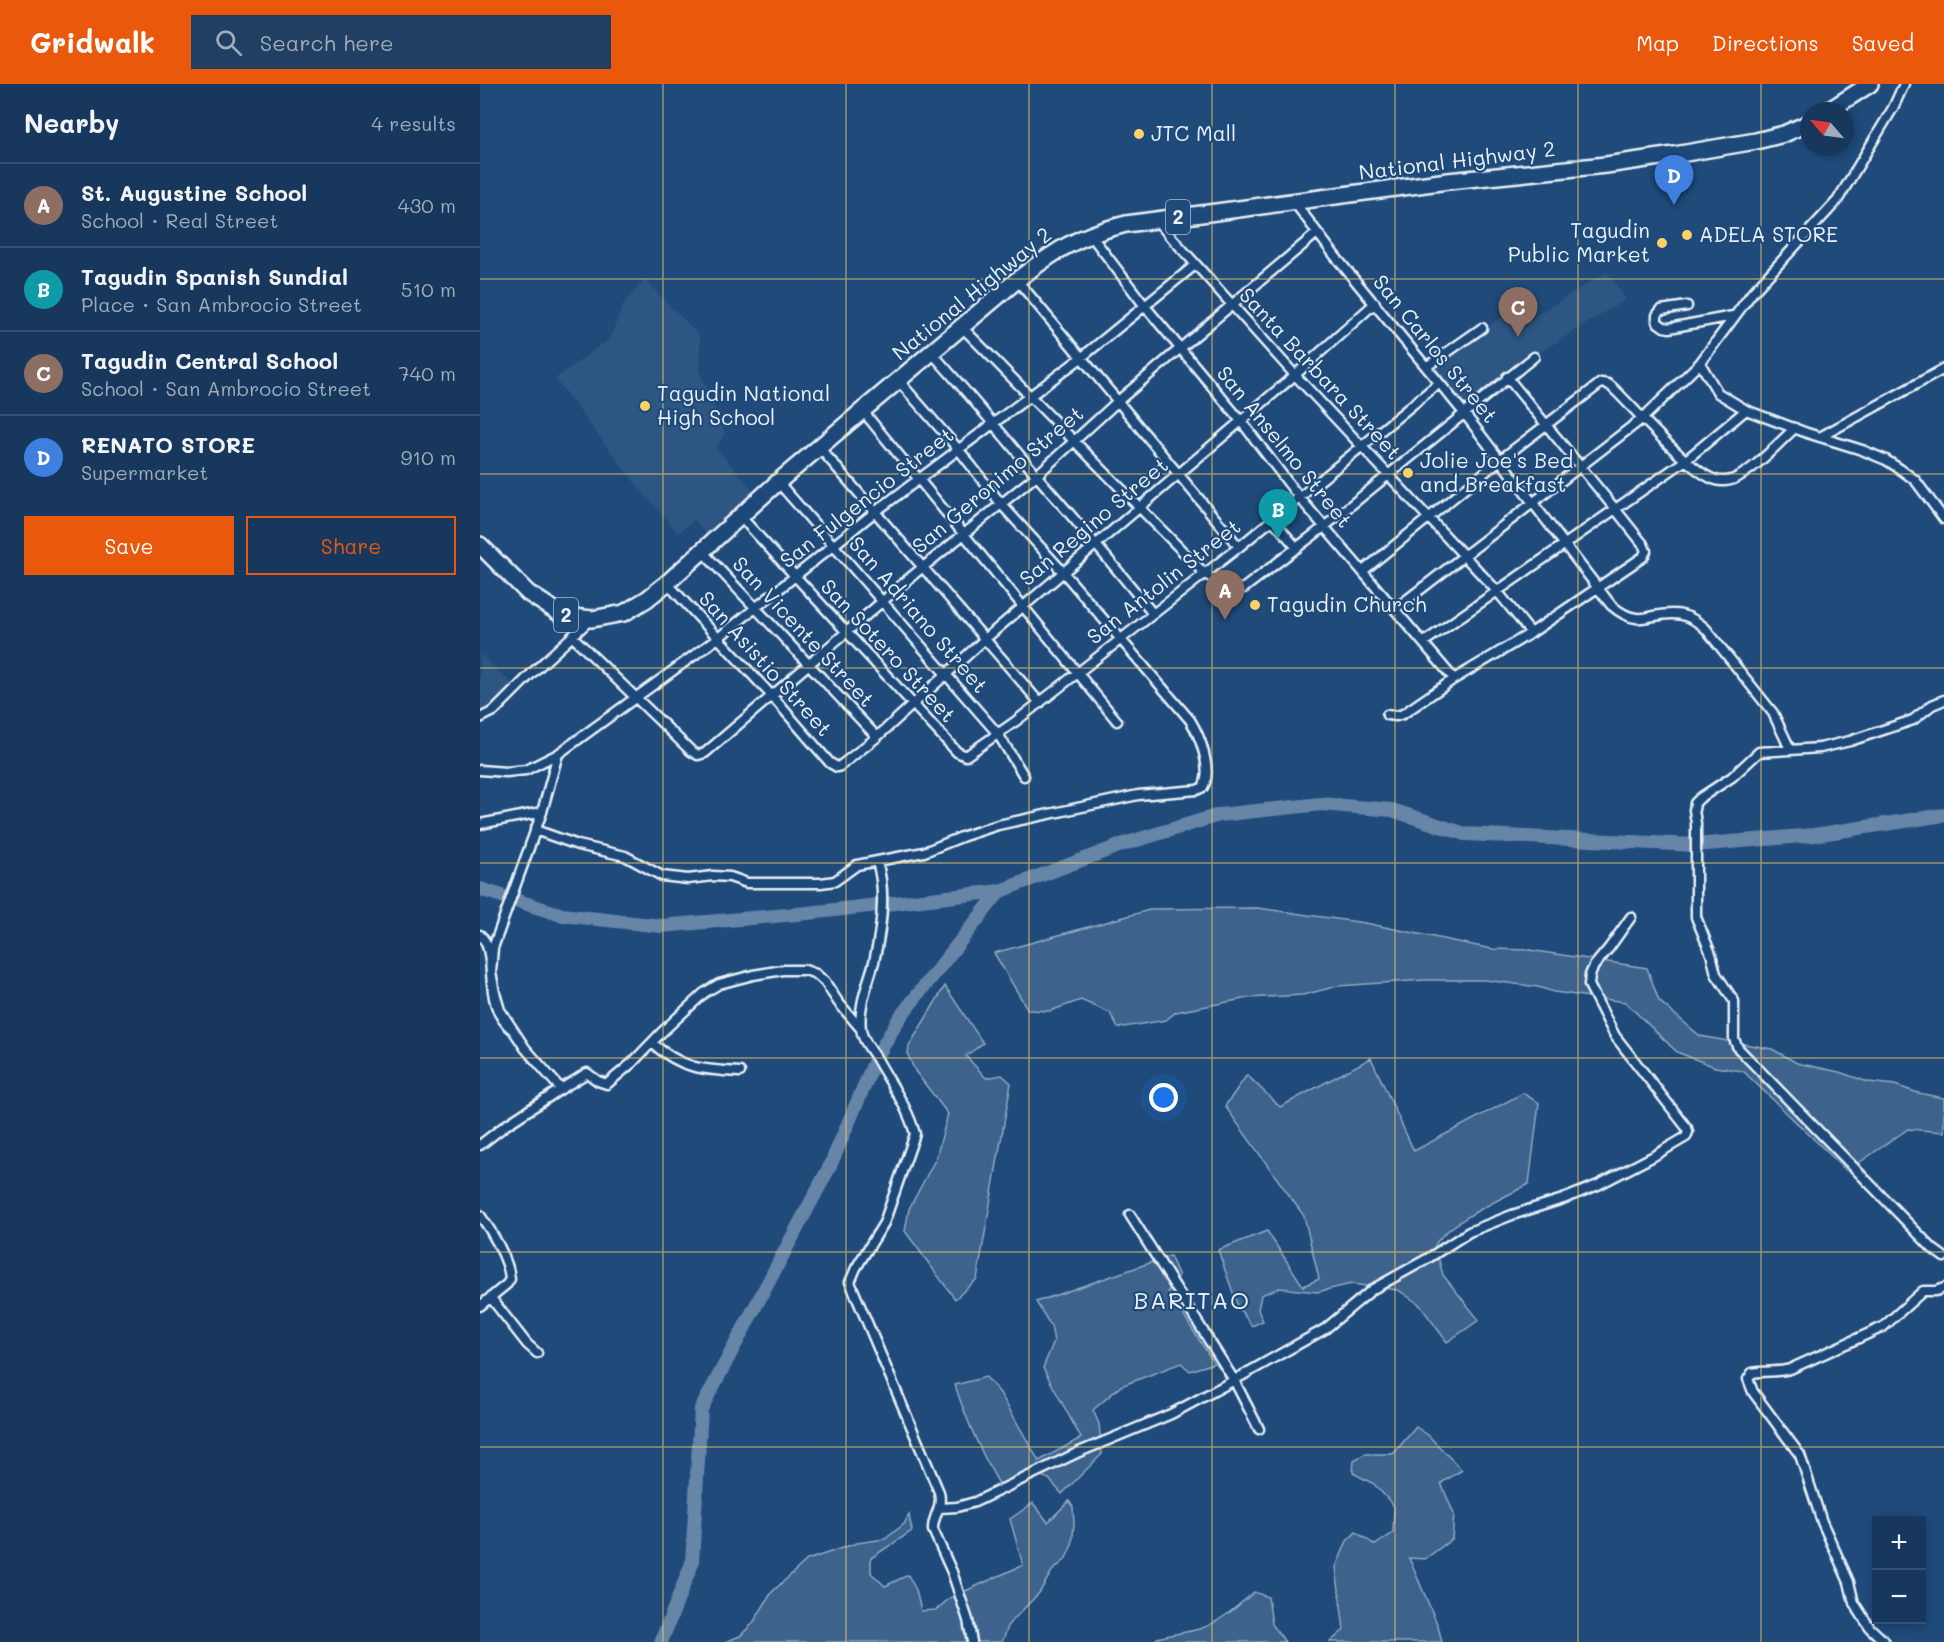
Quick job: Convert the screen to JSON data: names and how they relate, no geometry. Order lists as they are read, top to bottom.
{
  "streets": {
    "highway": ["National Highway 2", "2"],
    "street": [
      "San Carlos Street",
      "Santa Barbara Street",
      "San Anselmo Street",
      "San Geronimo Street",
      "San Fulgencio Street",
      "San Regino Street",
      "San Antolin Street",
      "San Adriano Street",
      "San Vicente Street",
      "San Sotero Street",
      "San Asistio Street"
    ]
  },
  "crossings": [
    ["National Highway 2", "San Carlos Street"],
    ["National Highway 2", "Santa Barbara Street"],
    ["National Highway 2", "San Anselmo Street"],
    ["National Highway 2", "San Adriano Street"],
    ["National Highway 2", "San Vicente Street"],
    ["National Highway 2", "San Sotero Street"],
    ["National Highway 2", "San Asistio Street"],
    ["San Carlos Street", "San Geronimo Street"],
    ["San Carlos Street", "San Regino Street"],
    ["San Carlos Street", "San Antolin Street"],
    ["Santa Barbara Street", "San Geronimo Street"],
    ["Santa Barbara Street", "San Fulgencio Street"],
    ["Santa Barbara Street", "San Regino Street"],
    ["Santa Barbara Street", "San Antolin Street"],
    ["San Anselmo Street", "San Geronimo Street"],
    ["San Anselmo Street", "San Fulgencio Street"],
    ["San Anselmo Street", "San Regino Street"],
    ["San Anselmo Street", "San Antolin Street"],
    ["San Geronimo Street", "San Fulgencio Street"],
    ["San Geronimo Street", "San Adriano Street"],
    ["San Geronimo Street", "San Vicente Street"],
    ["San Geronimo Street", "San Sotero Street"],
    ["San Geronimo Street", "San Asistio Street"],
    ["San Fulgencio Street", "San Adriano Street"],
    ["San Fulgencio Street", "San Vicente Street"],
    ["San Fulgencio Street", "San Sotero Street"],
    ["San Fulgencio Street", "San Asistio Street"],
    ["San Regino Street", "San Adriano Street"],
    ["San Regino Street", "San Vicente Street"],
    ["San Regino Street", "San Sotero Street"],
    ["San Regino Street", "San Asistio Street"],
    ["San Antolin Street", "San Adriano Street"],
    ["San Antolin Street", "San Sotero Street"]
  ],
  "districts": ["BARITAO"],
  "places": [
    "JTC Mall",
    "ADELA STORE",
    "Tagudin Public Market",
    "Tagudin National High School",
    "Jolie Joe's Bed and Breakfast",
    "Tagudin Church"
  ],
  "north": "top left",
  "page": {
    "header": "Gridwalk",
    "search": "Search here",
    "nav": ["Map", "Directions", "Saved"],
    "heading": ["Nearby", "4 results"],
    "pins": [
      "D",
      "C",
      "B",
      "A"
    ],
    "list": [
      {
        "mark": "A",
        "name": "St. Augustine School",
        "note": "School · Real Street",
        "value": "430 m"
      },
      {
        "mark": "B",
        "name": "Tagudin Spanish Sundial",
        "note": "Place · San Ambrocio Street",
        "value": "510 m"
      },
      {
        "mark": "C",
        "name": "Tagudin Central School",
        "note": "School · San Ambrocio Street",
        "value": "740 m"
      },
      {
        "mark": "D",
        "name": "RENATO STORE",
        "note": "Supermarket",
        "value": "910 m"
      }
    ],
    "buttons": ["Save", "Share"],
    "map_buttons": ["+", "−"]
  }
}
